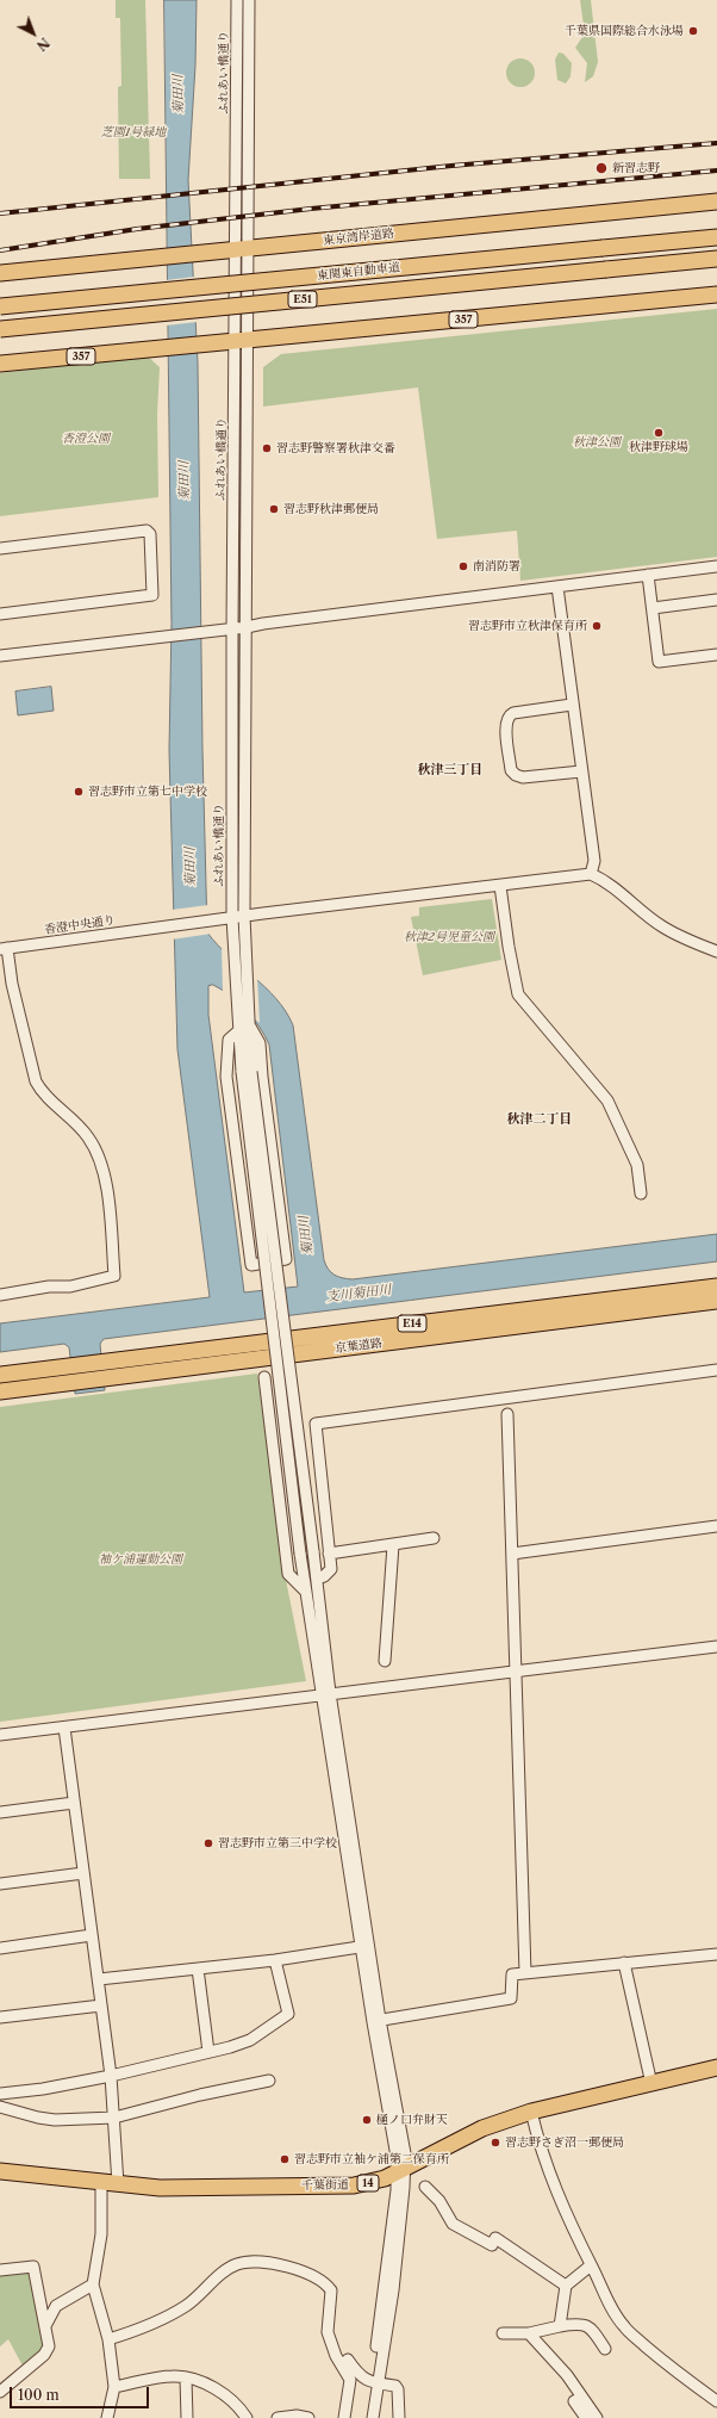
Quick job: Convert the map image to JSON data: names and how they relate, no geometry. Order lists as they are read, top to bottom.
{
  "streets": {
    "highway": [
      "東京湾岸道路",
      "東関東自動車道",
      "E51",
      "357",
      "E14",
      "京葉道路",
      "14",
      "千葉街道"
    ],
    "street": ["ふれあい橋通り", "香澄中央通り"]
  },
  "crossings": [
    ["ふれあい橋通り", "東京湾岸道路"],
    ["ふれあい橋通り", "357"],
    ["ふれあい橋通り", "香澄中央通り"]
  ],
  "districts": ["秋津三丁目", "秋津二丁目"],
  "water": ["菊田川", "支川菊田川"],
  "parks": [
    "芝園1号緑地",
    "香澄公園",
    "秋津公園",
    "秋津2号児童公園",
    "袖ケ浦運動公園"
  ],
  "places": [
    "千葉県国際総合水泳場",
    "新習志野",
    "秋津野球場",
    "習志野警察署秋津交番",
    "習志野秋津郵便局",
    "南消防署",
    "習志野市立秋津保育所",
    "習志野市立第七中学校",
    "習志野市立第三中学校",
    "樋ノ口弁財天",
    "習志野さぎ沼一郵便局",
    "習志野市立袖ケ浦第二保育所"
  ],
  "scale_bar": "100 m",
  "north": "bottom right"
}
